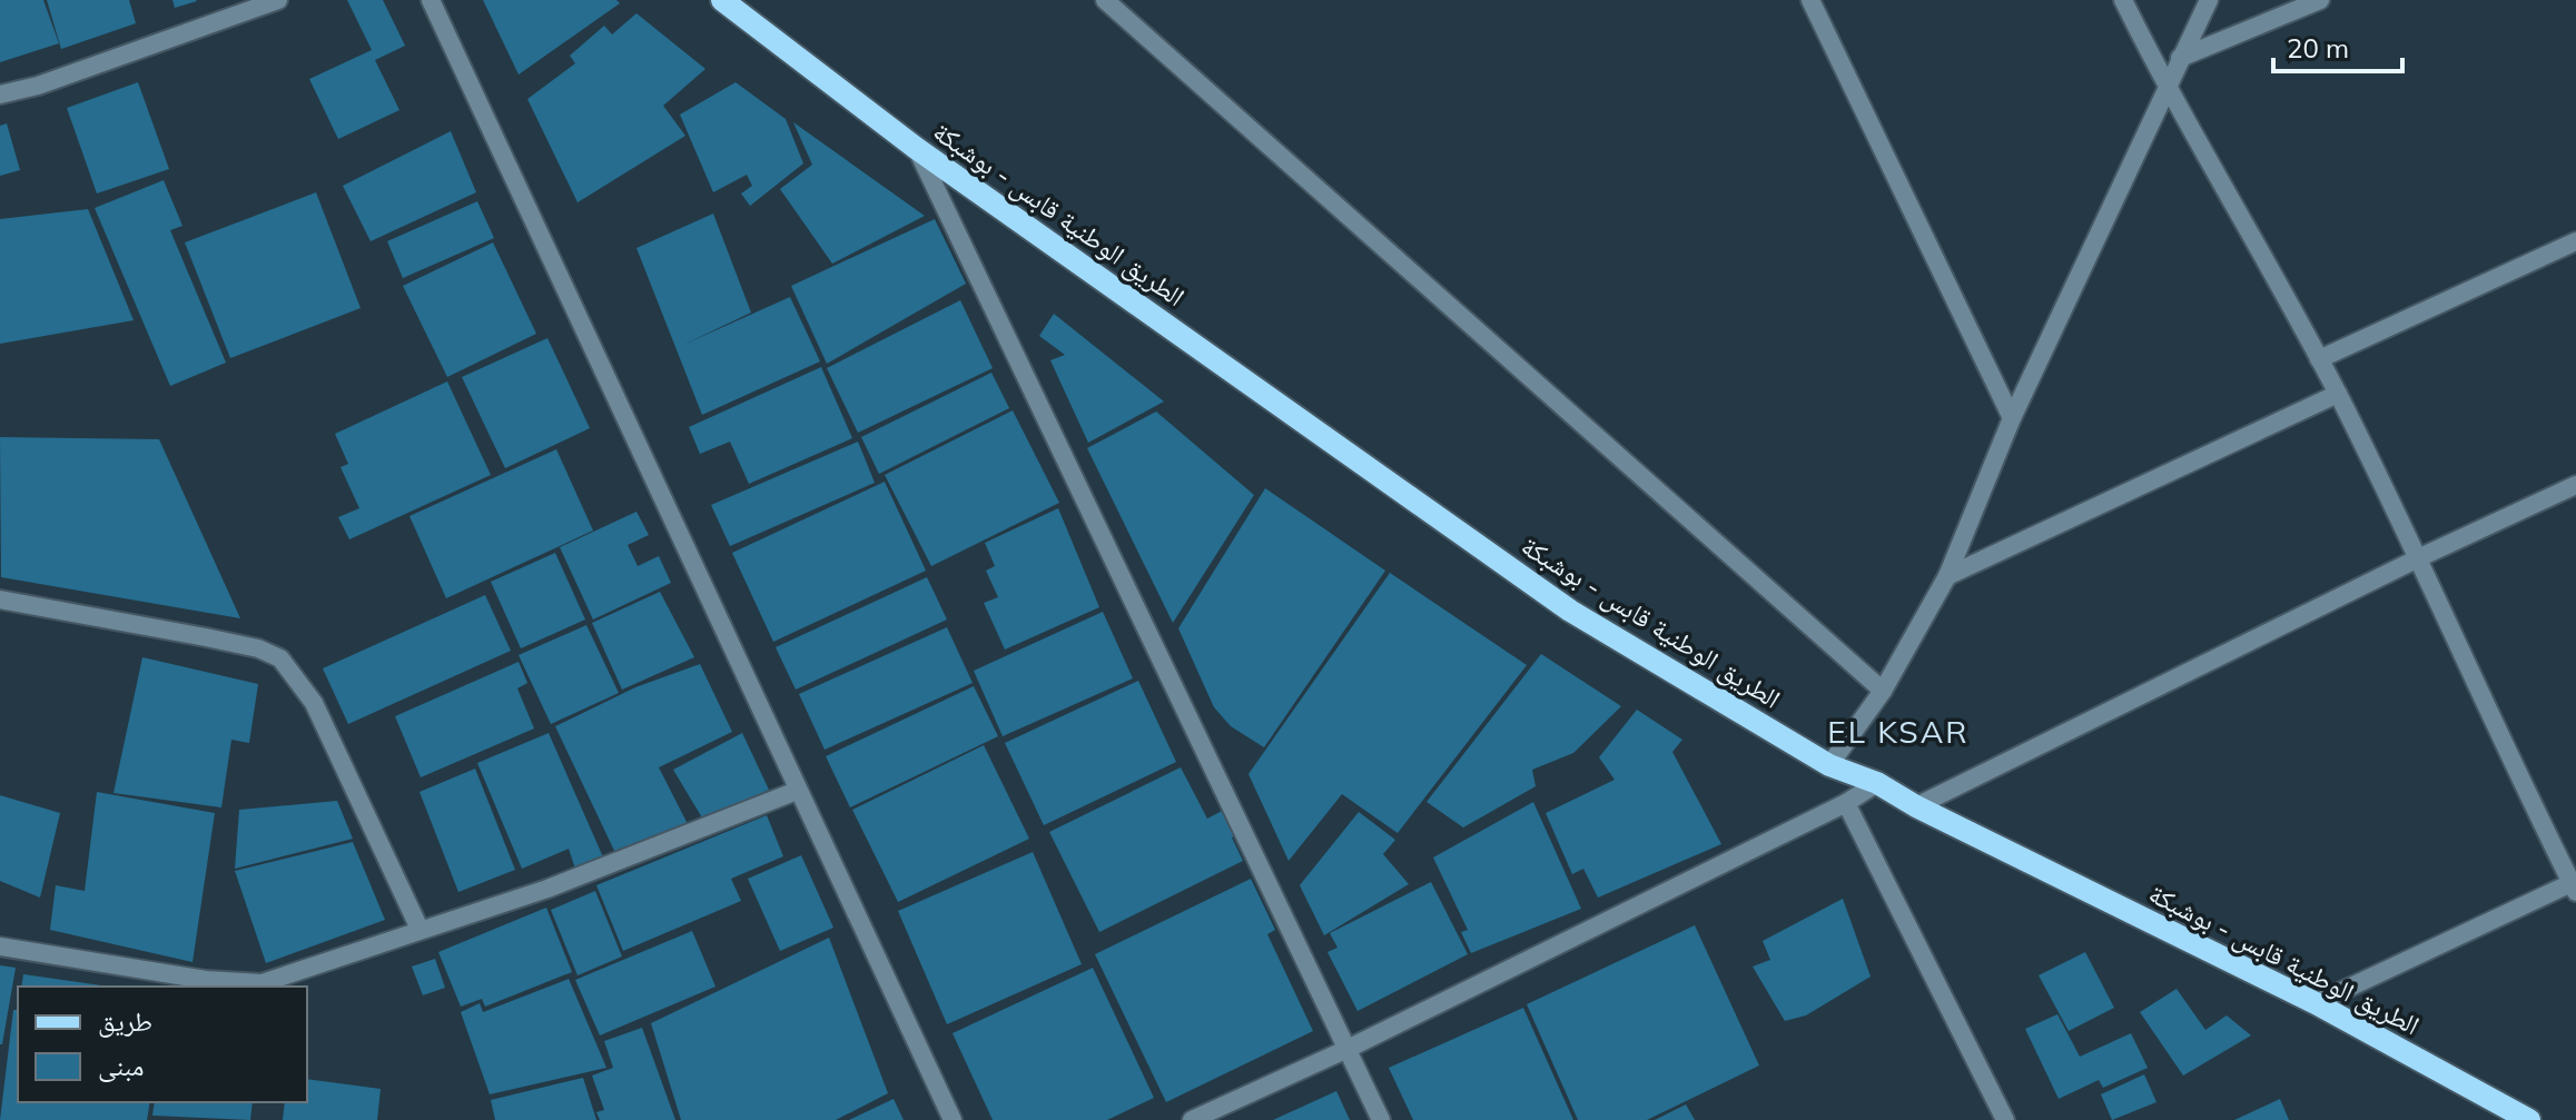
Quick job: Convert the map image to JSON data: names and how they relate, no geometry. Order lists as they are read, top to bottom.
{
  "streets": {
    "main road": ["الطريق الوطنية قابس - بوشبكة"]
  },
  "districts": ["EL KSAR"],
  "legend": ["طريق", "مبنى"],
  "scale_bar": "20 m"
}
